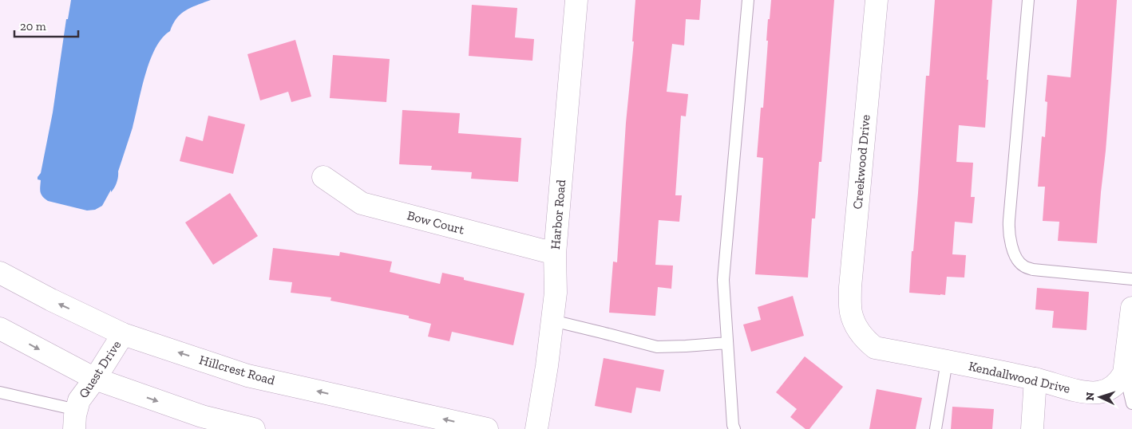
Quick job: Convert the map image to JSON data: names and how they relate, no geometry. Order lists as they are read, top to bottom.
{
  "streets": {
    "street": [
      "Creekwood Drive",
      "Harbor Road",
      "Bow Court",
      "Quest Drive",
      "Hillcrest Road",
      "Kendallwood Drive"
    ]
  },
  "crossings": [
    ["Creekwood Drive", "Kendallwood Drive"],
    ["Harbor Road", "Bow Court"],
    ["Quest Drive", "Hillcrest Road"]
  ],
  "scale_bar": "20 m",
  "north": "left"
}
